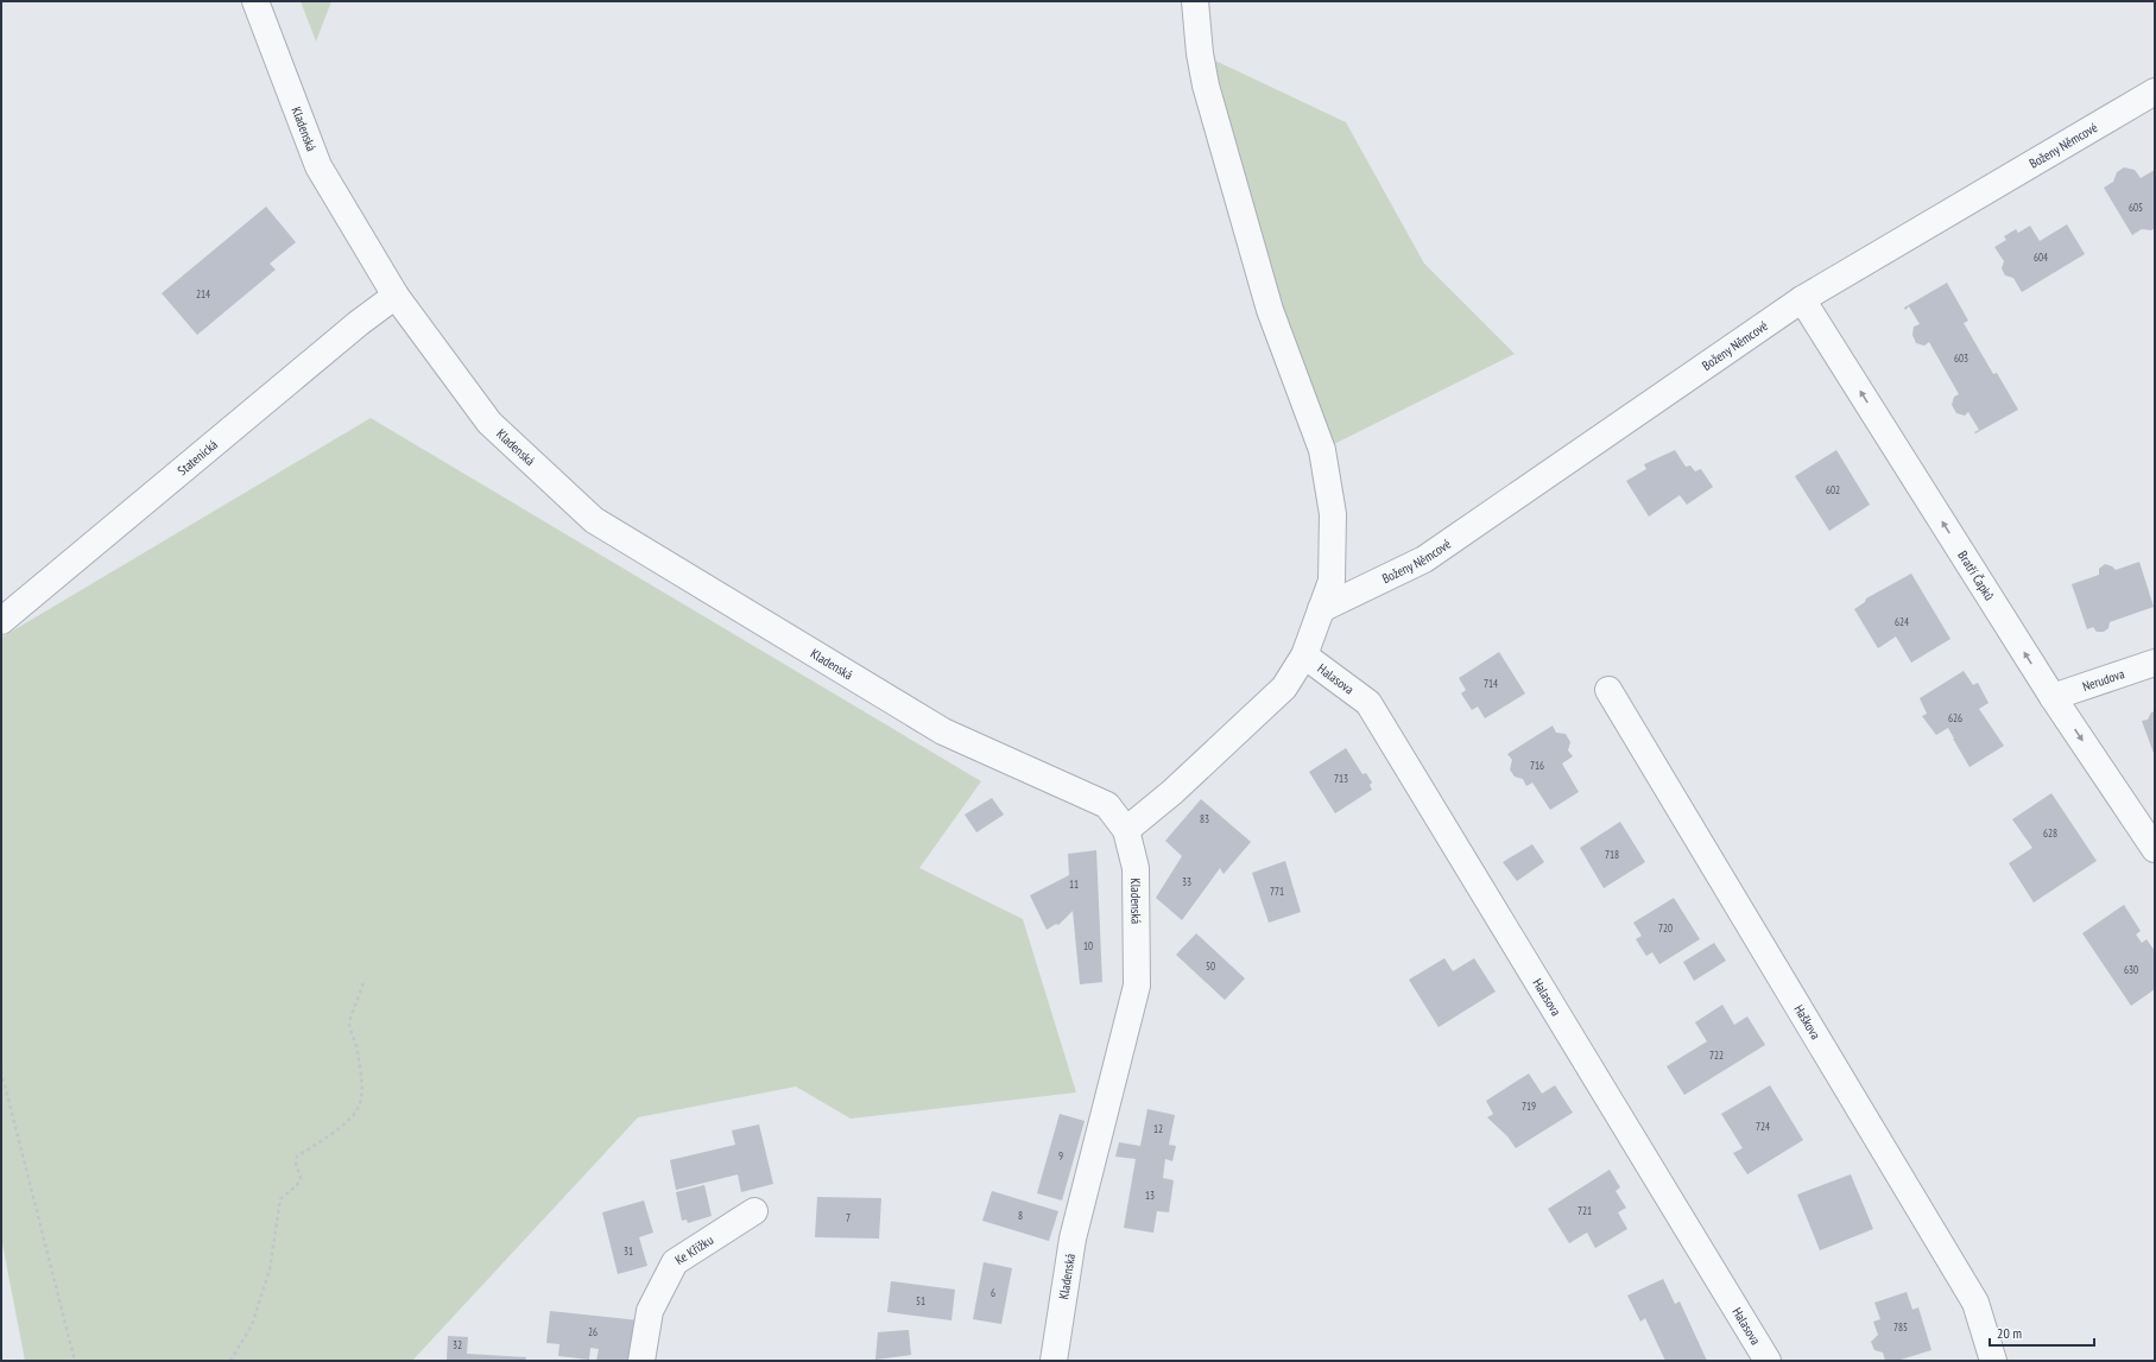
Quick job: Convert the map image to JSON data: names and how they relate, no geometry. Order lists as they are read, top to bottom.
{
  "streets": {
    "street": [
      "Kladenská",
      "Boženy Němcové",
      "Statenická",
      "Bratří Čapků",
      "Halasova",
      "Nerudova",
      "Haškova",
      "Ke Křížku"
    ]
  },
  "crossings": [
    ["Kladenská", "Statenická"],
    ["Boženy Němcové", "Bratří Čapků"],
    ["Bratří Čapků", "Nerudova"]
  ],
  "house_numbers": [
    "605",
    "604",
    "214",
    "603",
    "602",
    "624",
    "714",
    "626",
    "716",
    "713",
    "83",
    "628",
    "718",
    "33",
    "11",
    "771",
    "720",
    "10",
    "50",
    "630",
    "722",
    "719",
    "724",
    "12",
    "9",
    "13",
    "721",
    "8",
    "7",
    "31",
    "6",
    "51",
    "785",
    "26",
    "32"
  ],
  "scale_bar": "20 m"
}
